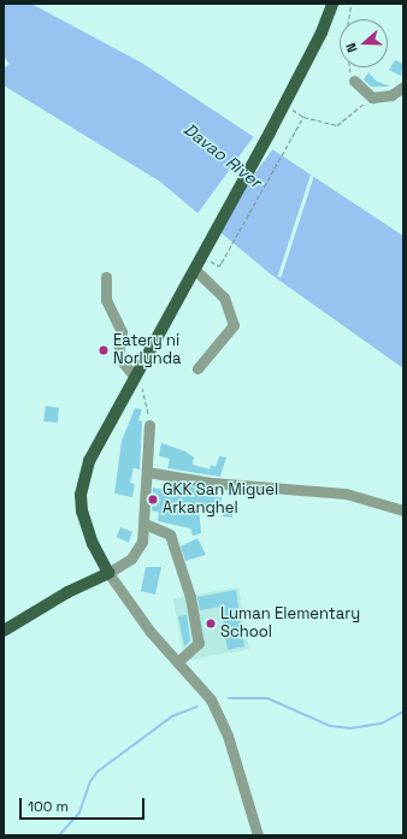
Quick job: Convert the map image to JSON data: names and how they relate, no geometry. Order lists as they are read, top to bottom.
{
  "water": ["Davao River"],
  "places": ["Eatery ni Norlynda", "GKK San Miguel Arkanghel", "Luman Elementary School"],
  "scale_bar": "100 m",
  "north": "left"
}
